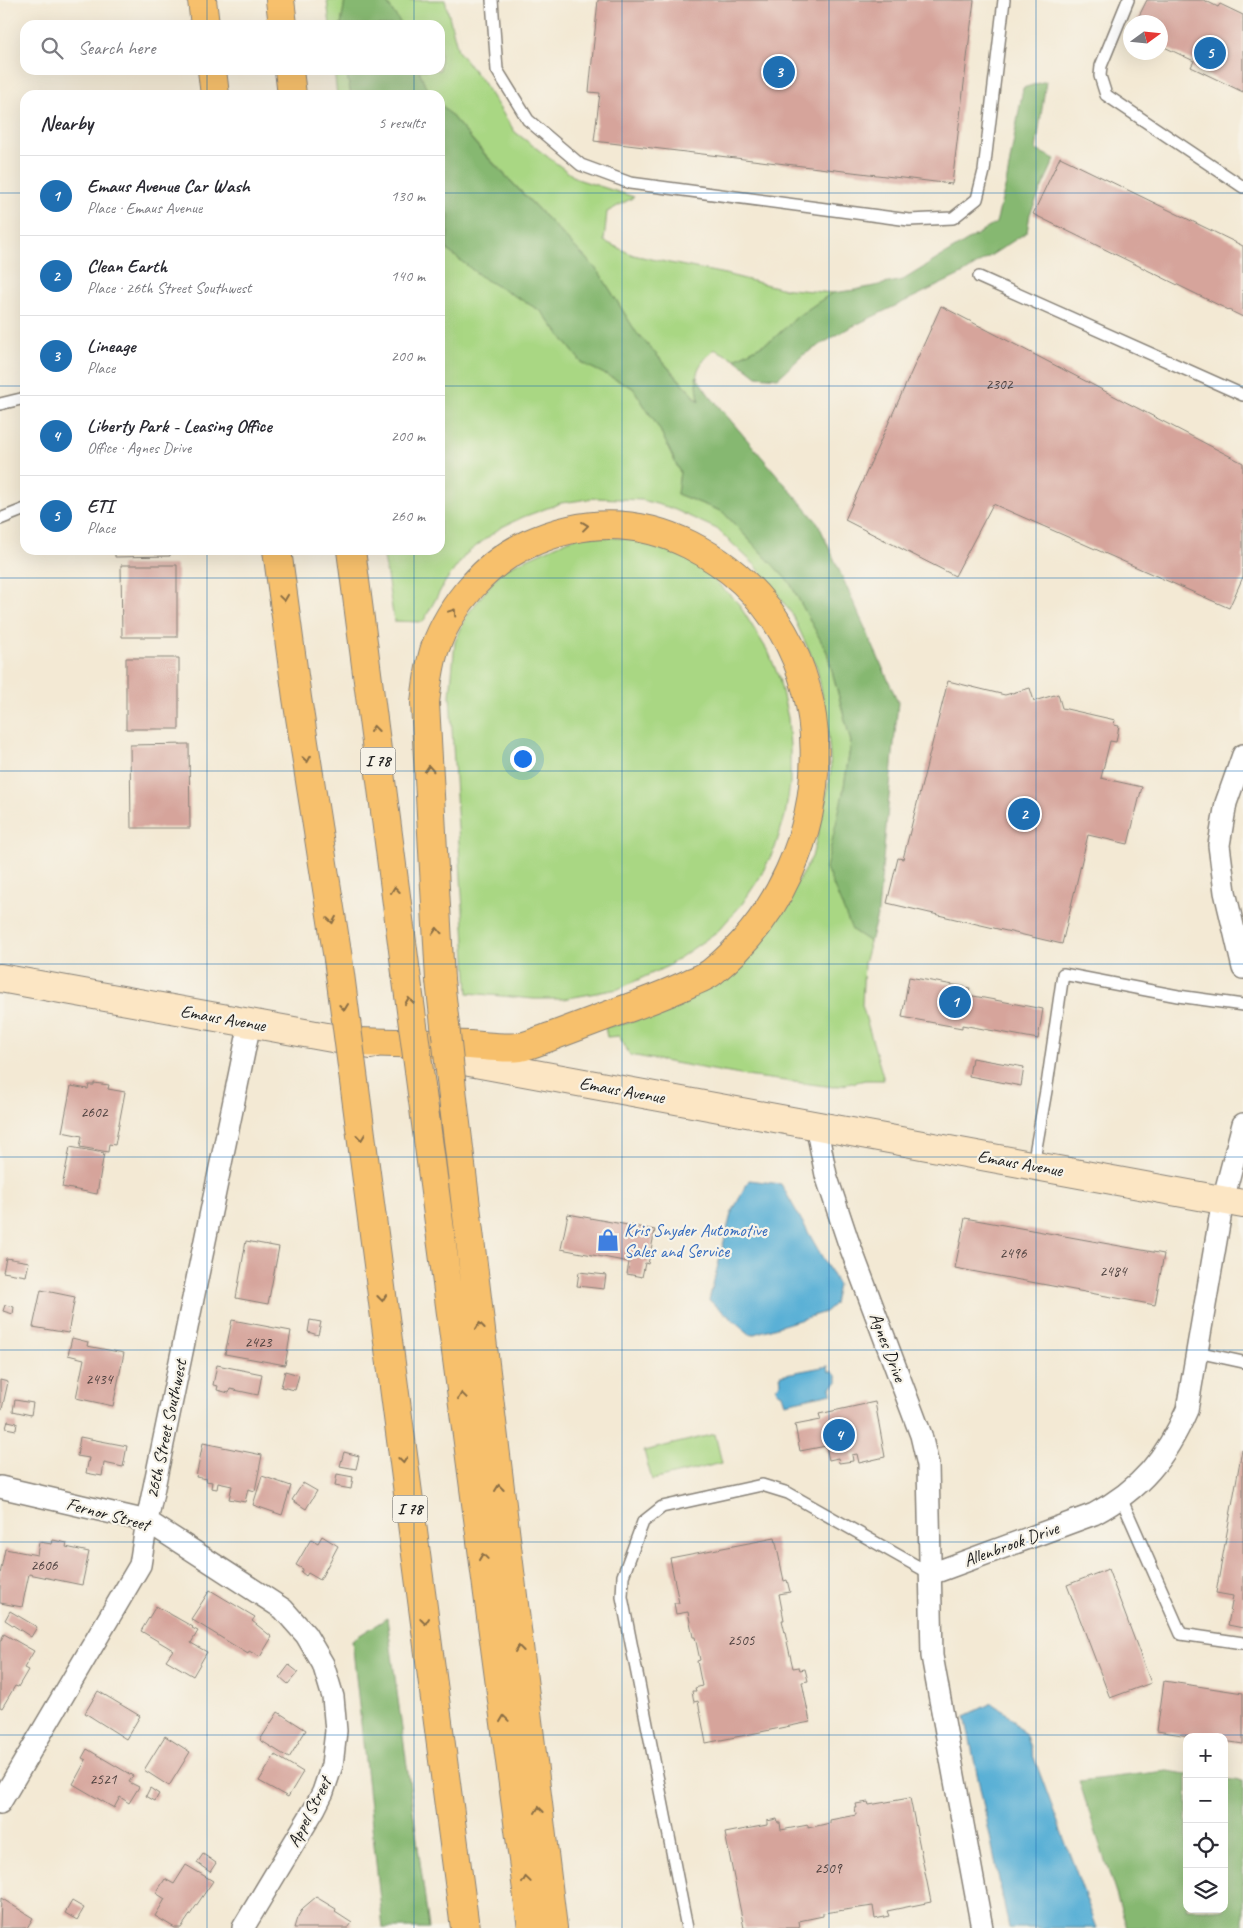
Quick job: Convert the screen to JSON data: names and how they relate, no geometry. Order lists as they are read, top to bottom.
{
  "streets": {
    "highway": ["I 78"],
    "main road": ["Emaus Avenue"],
    "street": [
      "Agnes Drive",
      "26th Street Southwest",
      "Fernor Street",
      "Allenbrook Drive",
      "Appel Street"
    ]
  },
  "crossings": [
    ["Emaus Avenue", "Agnes Drive"],
    ["Emaus Avenue", "26th Street Southwest"],
    ["Emaus Avenue", "Allenbrook Drive"],
    ["Agnes Drive", "Allenbrook Drive"],
    ["26th Street Southwest", "Fernor Street"],
    ["Fernor Street", "Appel Street"]
  ],
  "places": {
    "shop": ["Kris Snyder Automotive Sales and Service"]
  },
  "house_numbers": [
    "2302",
    "2602",
    "2496",
    "2484",
    "2423",
    "2434",
    "2606",
    "2505",
    "2521",
    "2509"
  ],
  "north": "right",
  "page": {
    "search": "Search here",
    "pins": [
      "5",
      "3",
      "2",
      "1",
      "4"
    ],
    "heading": ["Nearby", "5 results"],
    "list": [
      {
        "mark": "1",
        "name": "Emaus Avenue Car Wash",
        "note": "Place · Emaus Avenue",
        "value": "130 m"
      },
      {
        "mark": "2",
        "name": "Clean Earth",
        "note": "Place · 26th Street Southwest",
        "value": "140 m"
      },
      {
        "mark": "3",
        "name": "Lineage",
        "note": "Place",
        "value": "200 m"
      },
      {
        "mark": "4",
        "name": "Liberty Park - Leasing Office",
        "note": "Office · Agnes Drive",
        "value": "200 m"
      },
      {
        "mark": "5",
        "name": "ETI",
        "note": "Place",
        "value": "260 m"
      }
    ],
    "map_buttons": ["+", "−"]
  }
}
